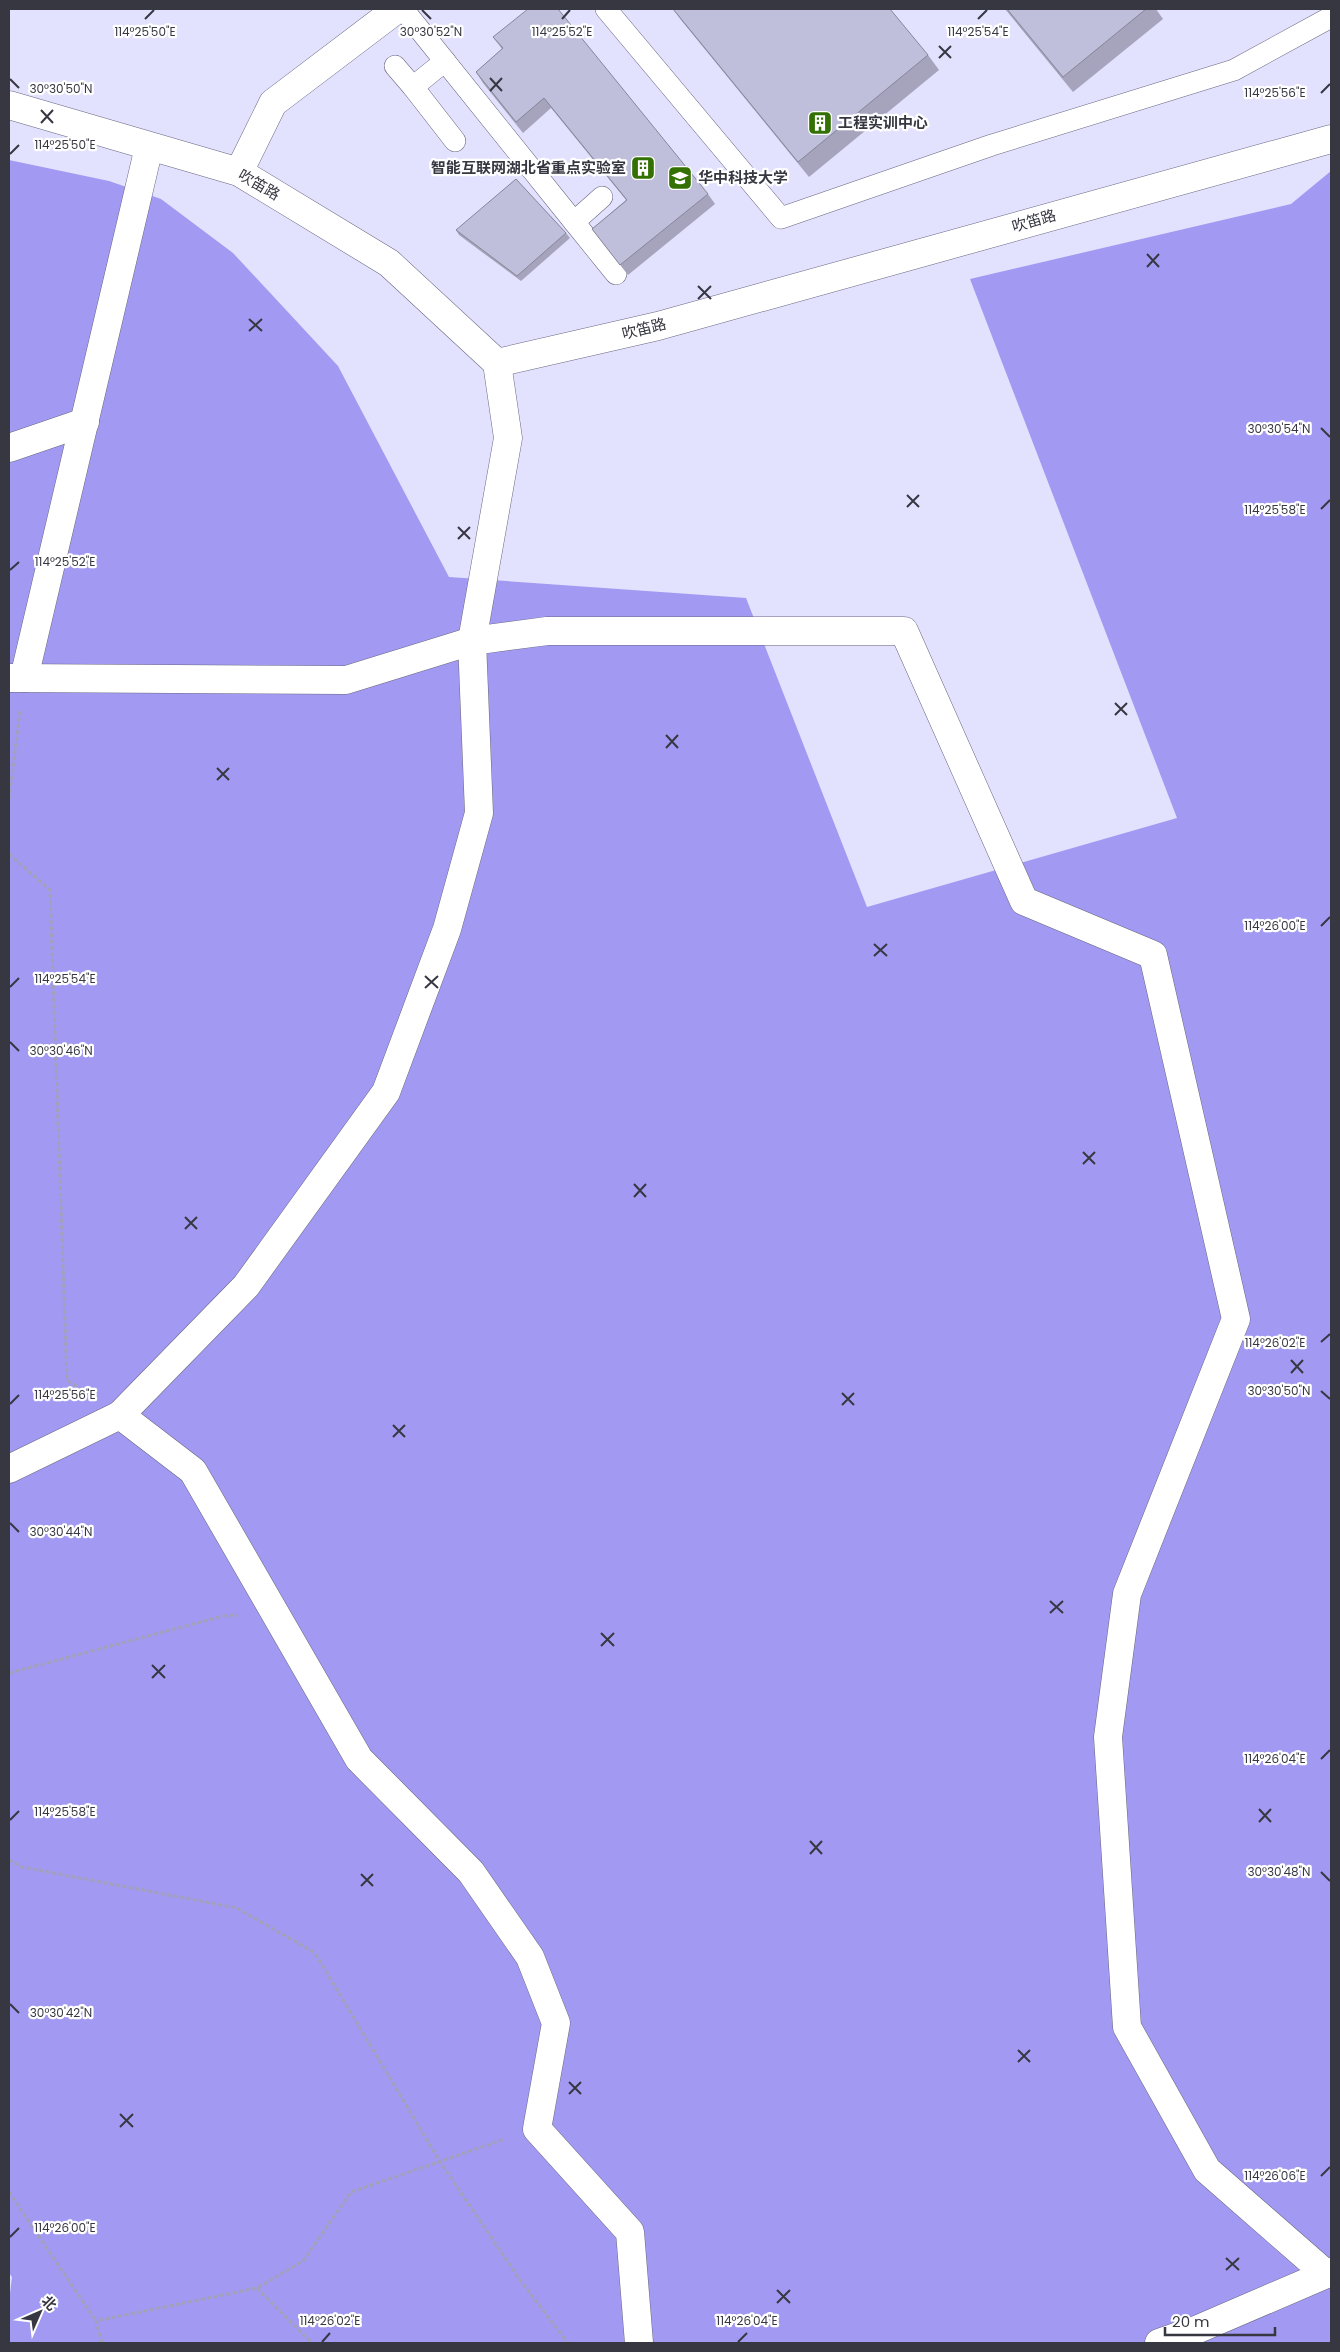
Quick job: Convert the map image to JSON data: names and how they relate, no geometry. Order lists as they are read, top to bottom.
{
  "streets": {
    "street": ["吹笛路"]
  },
  "places": {
    "building": ["工程实训中心", "智能互联网湖北省重点实验室"],
    "school or university": ["华中科技大学"]
  },
  "scale_bar": "20 m",
  "north": "top right",
  "coordinates": [
    "114°25'50\"E",
    "30°30'52\"N",
    "114°25'52\"E",
    "114°25'54\"E",
    "30°30'50\"N",
    "114°25'56\"E",
    "30°30'54\"N",
    "114°25'58\"E",
    "114°26'00\"E",
    "30°30'46\"N",
    "114°26'02\"E",
    "30°30'44\"N",
    "114°26'04\"E",
    "30°30'48\"N",
    "30°30'42\"N",
    "114°26'06\"E"
  ]
}
